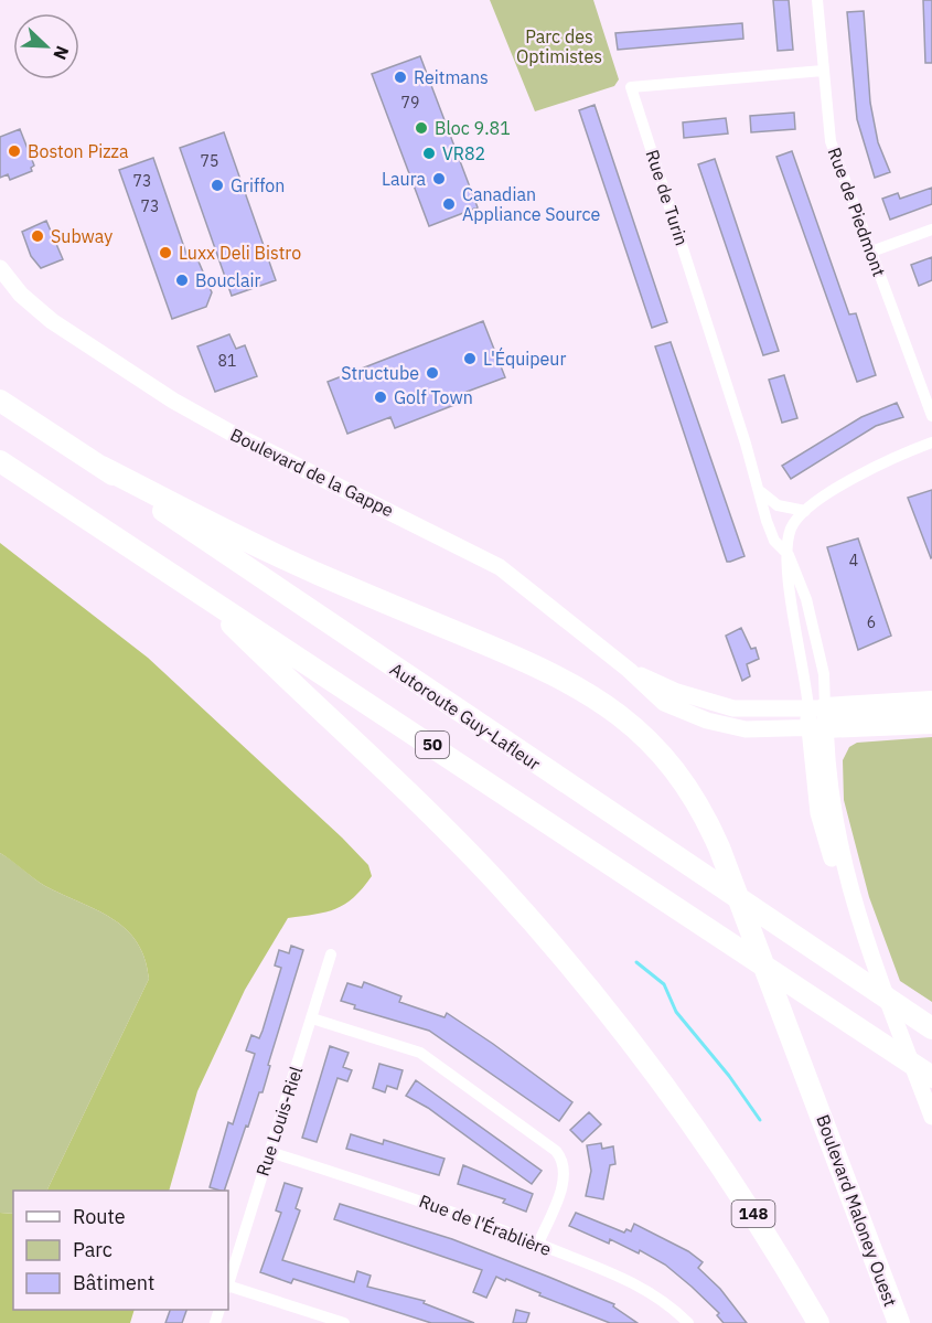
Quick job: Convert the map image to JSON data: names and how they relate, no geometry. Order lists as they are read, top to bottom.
{
  "streets": {
    "highway": [
      "Autoroute Guy-Lafleur",
      "50",
      "Boulevard Maloney Ouest",
      "148"
    ],
    "street": [
      "Rue de Turin",
      "Rue de Piedmont",
      "Boulevard de la Gappe",
      "Rue Louis-Riel",
      "Rue de l'Érablière"
    ]
  },
  "crossings": [
    ["Rue de Turin", "Rue de Piedmont"],
    ["Rue de Turin", "Boulevard de la Gappe"],
    ["Autoroute Guy-Lafleur", "Boulevard Maloney Ouest"],
    ["50", "148"],
    ["Rue Louis-Riel", "Rue de l'Érablière"]
  ],
  "parks": ["Parc des Optimistes"],
  "places": [
    "Reitmans",
    "Bloc 9.81",
    "Boston Pizza",
    "VR82",
    "Laura",
    "Griffon",
    "Canadian Appliance Source",
    "Subway",
    "Luxx Deli Bistro",
    "Bouclair",
    "L'Équipeur",
    "Structube",
    "Golf Town"
  ],
  "house_numbers": [
    "79",
    "75",
    "73",
    "73",
    "81",
    "4",
    "6"
  ],
  "legend": ["Route", "Parc", "Bâtiment"],
  "north": "bottom right"
}
